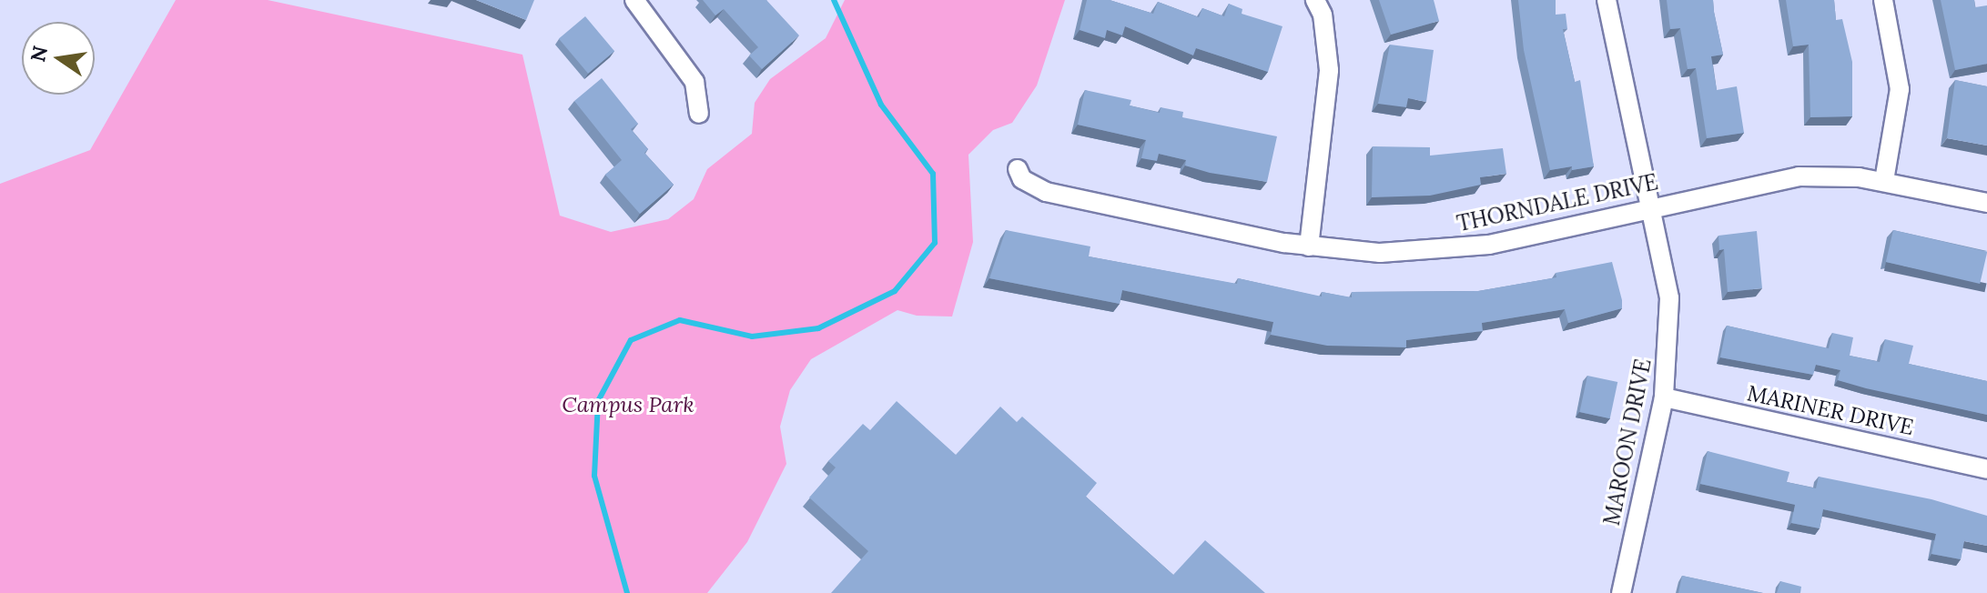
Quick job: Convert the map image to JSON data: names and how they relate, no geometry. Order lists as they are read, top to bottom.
{
  "streets": {
    "street": ["THORNDALE DRIVE", "MARINER DRIVE", "MAROON DRIVE"]
  },
  "crossings": [
    ["THORNDALE DRIVE", "MAROON DRIVE"],
    ["MARINER DRIVE", "MAROON DRIVE"]
  ],
  "parks": ["Campus Park"],
  "north": "left"
}
